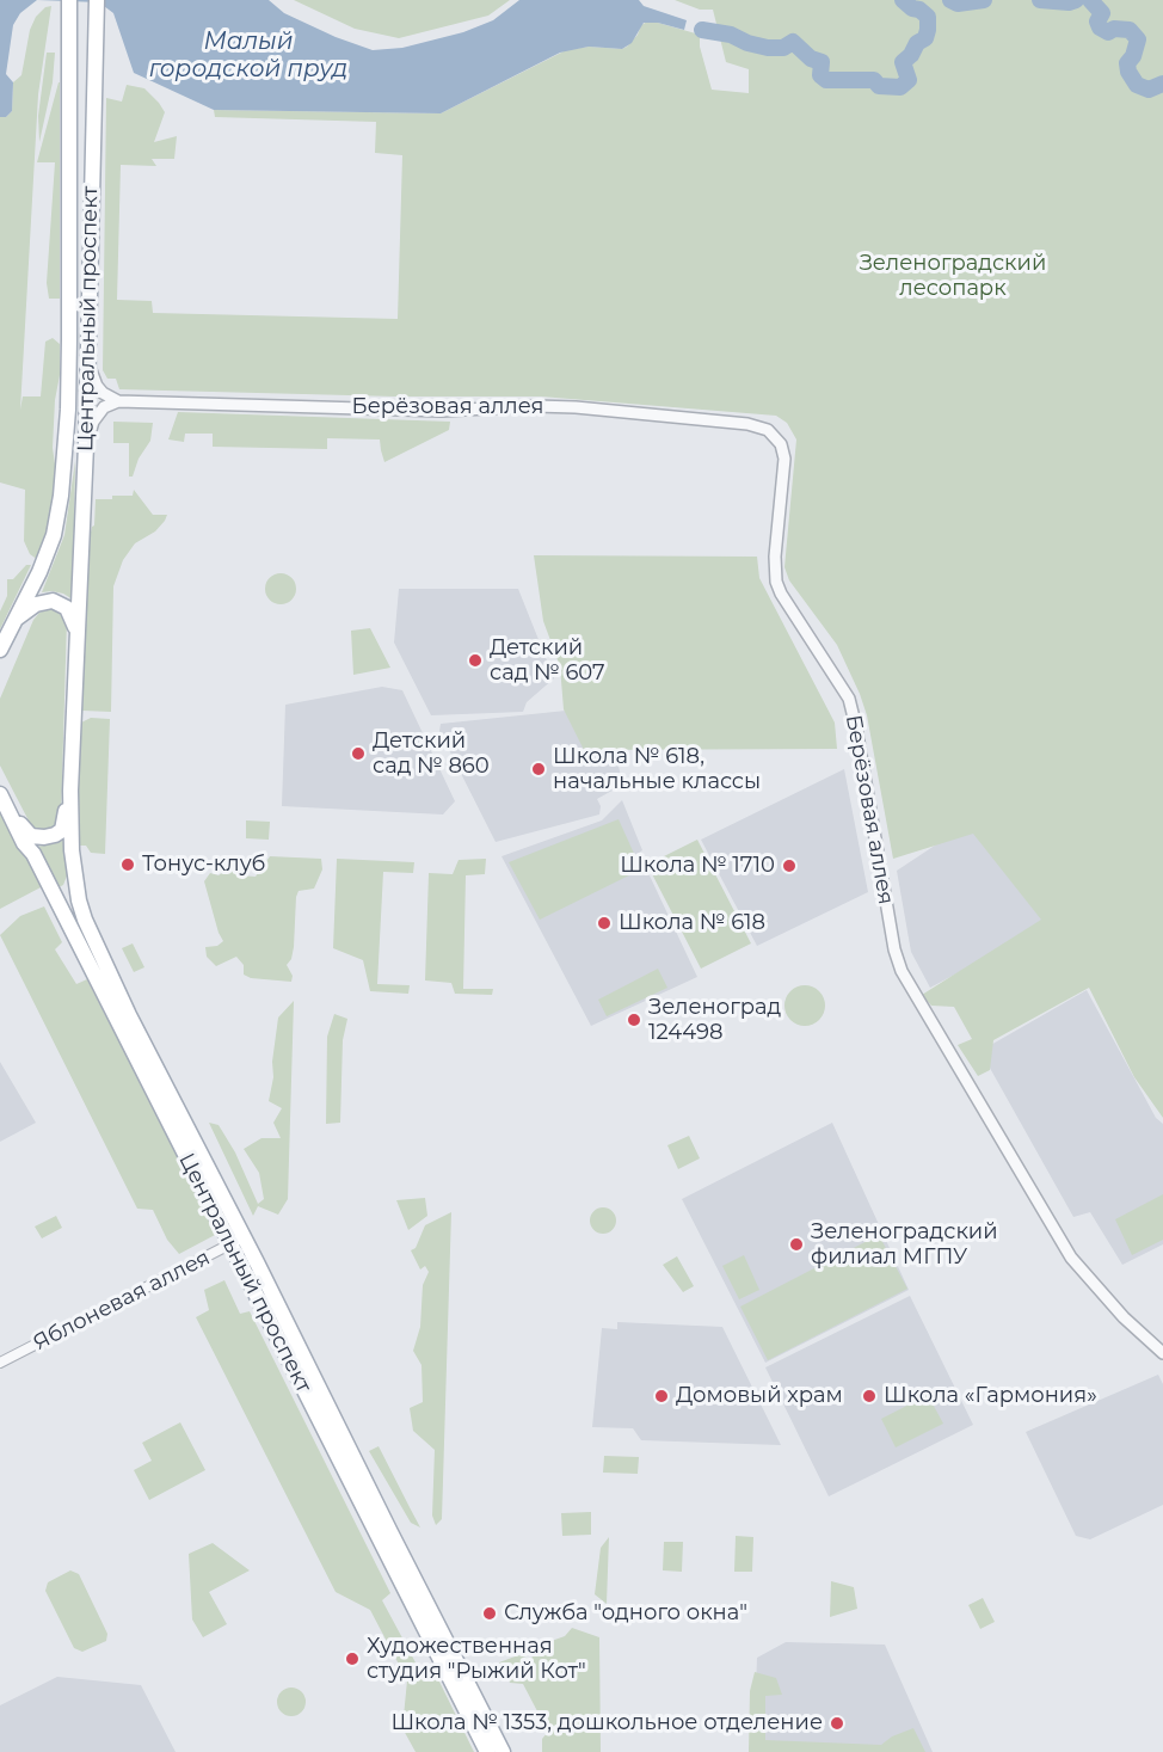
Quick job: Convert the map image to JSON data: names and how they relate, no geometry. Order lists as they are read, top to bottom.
{
  "streets": {
    "main road": ["Центральный проспект"],
    "street": ["Берёзовая аллея", "Яблоневая аллея"]
  },
  "crossings": [
    ["Центральный проспект", "Яблоневая аллея"]
  ],
  "water": ["Малый городской пруд"],
  "parks": ["Зеленоградский лесопарк"],
  "places": [
    "Детский сад № 607",
    "Детский сад № 860",
    "Школа № 618, начальные классы",
    "Тонус-клуб",
    "Школа № 1710",
    "Школа № 618",
    "Зеленоград 124498",
    "Зеленоградский филиал МГПУ",
    "Домовый храм",
    "Школа «Гармония»",
    "Служба \"одного окна\"",
    "Художественная студия \"Рыжий Кот\"",
    "Школа № 1353, дошкольное отделение"
  ]
}
